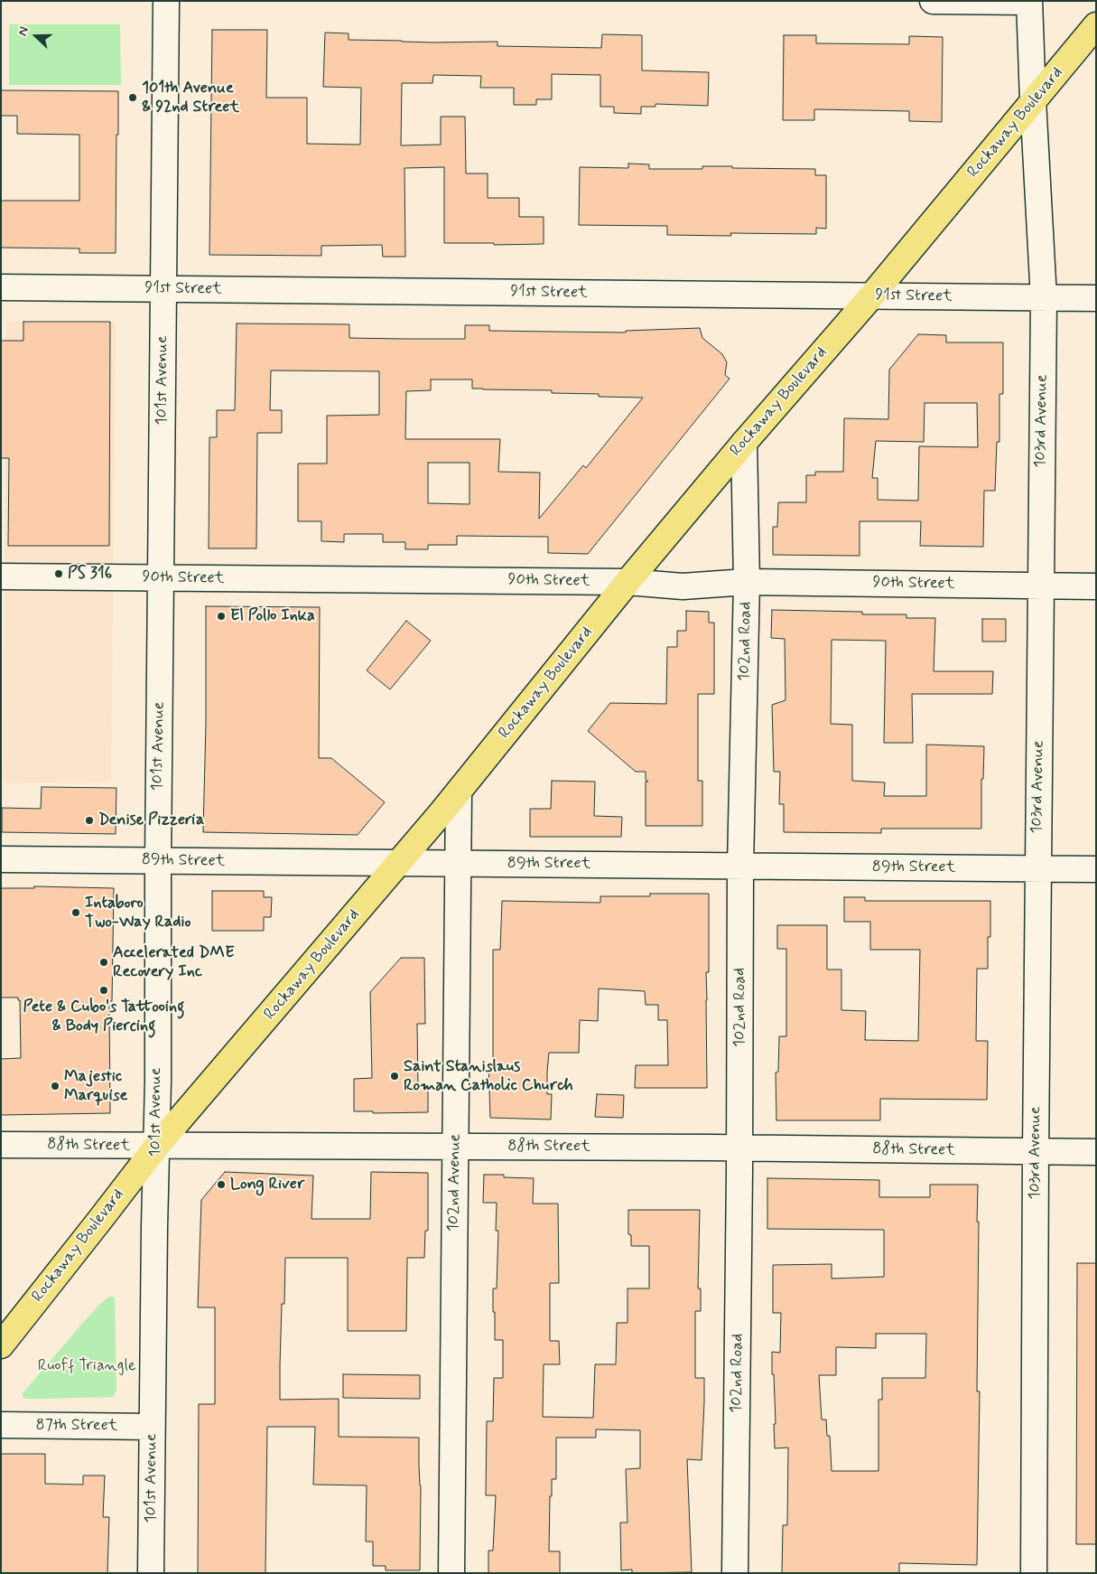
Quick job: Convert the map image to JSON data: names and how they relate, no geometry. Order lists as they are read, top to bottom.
{
  "streets": {
    "main road": ["Rockaway Boulevard"],
    "street": [
      "91st Street",
      "101st Avenue",
      "103rd Avenue",
      "90th Street",
      "102nd Road",
      "89th Street",
      "88th Street",
      "102nd Avenue",
      "87th Street"
    ]
  },
  "crossings": [
    ["Rockaway Boulevard", "91st Street"],
    ["Rockaway Boulevard", "101st Avenue"],
    ["Rockaway Boulevard", "103rd Avenue"],
    ["Rockaway Boulevard", "90th Street"],
    ["Rockaway Boulevard", "102nd Road"],
    ["Rockaway Boulevard", "89th Street"],
    ["Rockaway Boulevard", "88th Street"],
    ["Rockaway Boulevard", "102nd Avenue"],
    ["91st Street", "101st Avenue"],
    ["91st Street", "103rd Avenue"],
    ["101st Avenue", "90th Street"],
    ["101st Avenue", "89th Street"],
    ["101st Avenue", "88th Street"],
    ["101st Avenue", "87th Street"],
    ["103rd Avenue", "90th Street"],
    ["103rd Avenue", "89th Street"],
    ["103rd Avenue", "88th Street"],
    ["90th Street", "102nd Road"],
    ["102nd Road", "89th Street"],
    ["102nd Road", "88th Street"],
    ["89th Street", "102nd Avenue"],
    ["88th Street", "102nd Avenue"]
  ],
  "parks": ["Ruoff Triangle"],
  "places": [
    "101th Avenue & 92nd Street",
    "PS 316",
    "El Pollo Inka",
    "Denise Pizzeria",
    "Intaboro Two-Way Radio",
    "Accelerated DME Recovery Inc",
    "Pete & Cubo's Tattooing & Body Piercing",
    "Saint Stanislaus Roman Catholic Church",
    "Majestic Marquise",
    "Long River"
  ],
  "north": "left"
}
